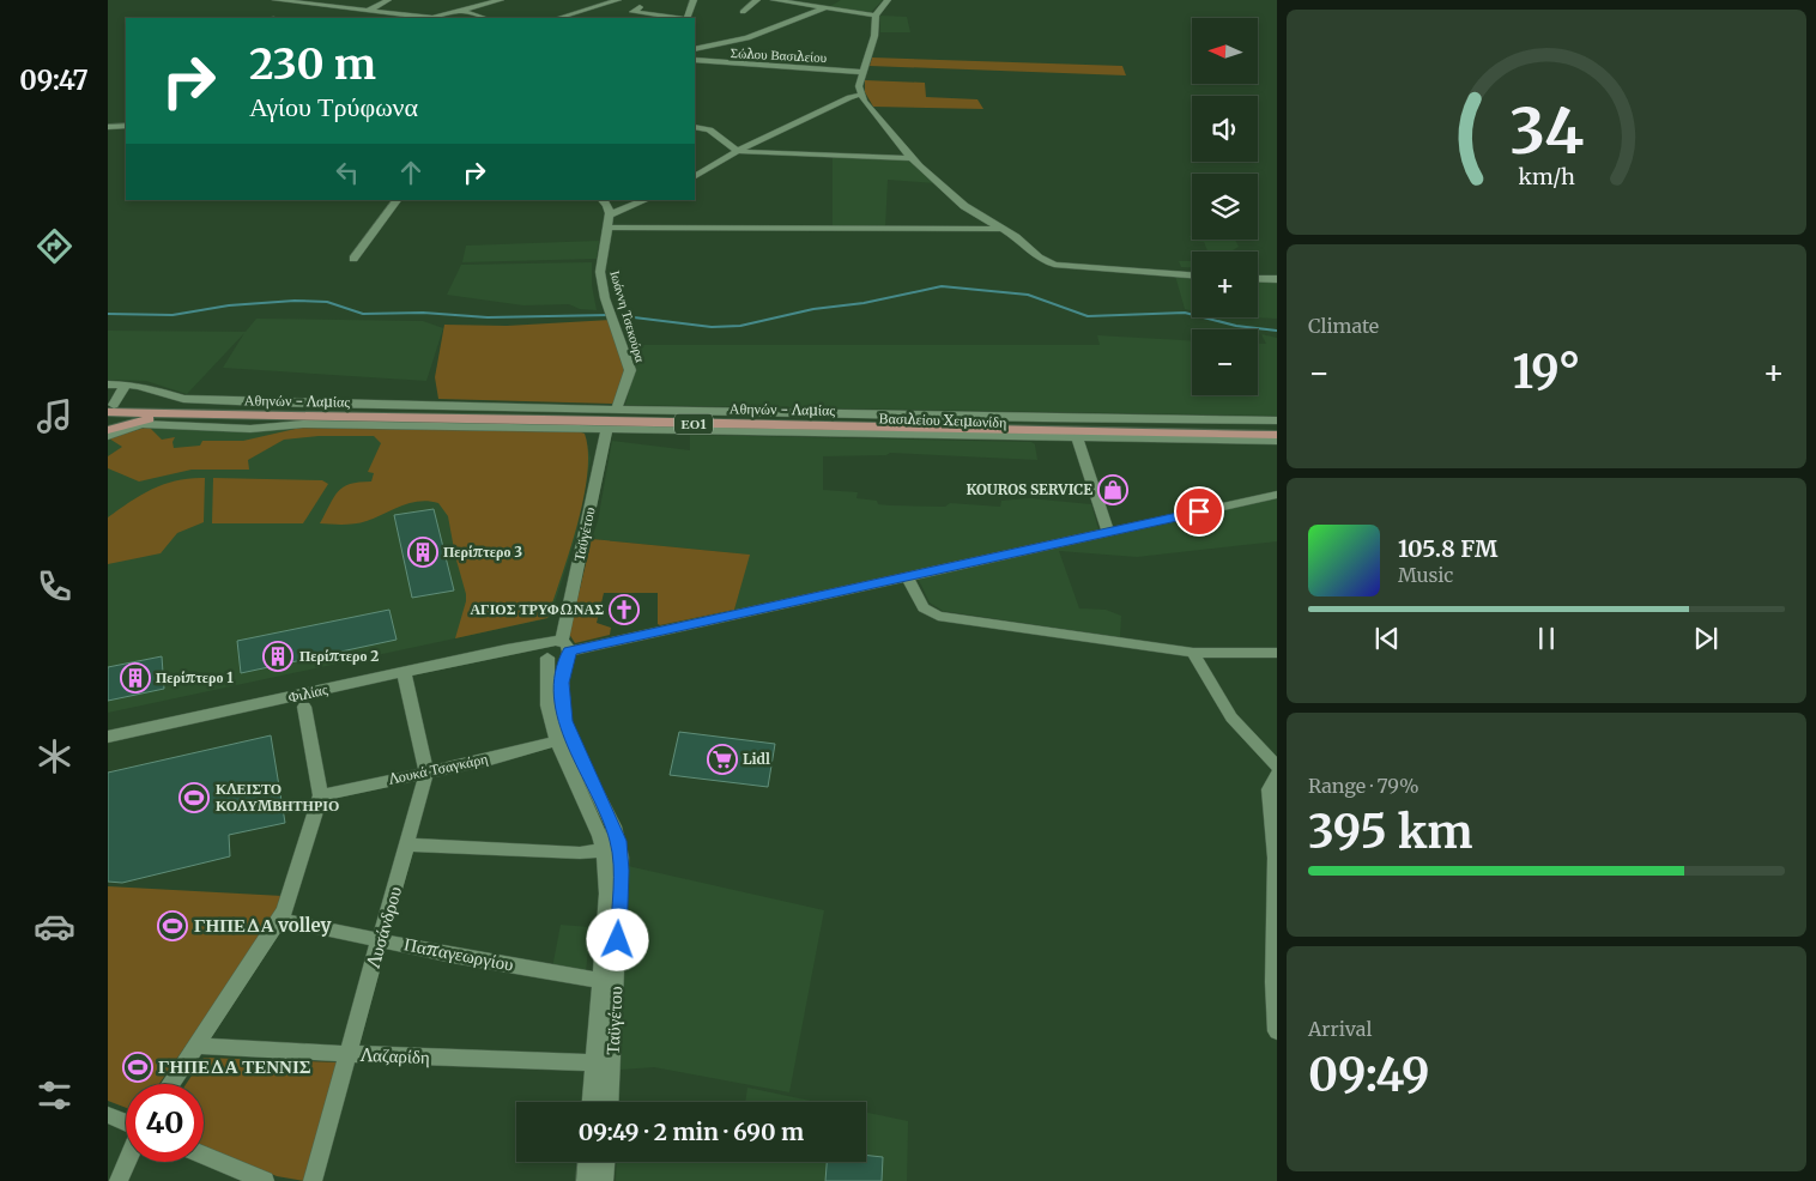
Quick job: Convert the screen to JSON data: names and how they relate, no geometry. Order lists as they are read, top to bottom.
{
  "streets": {
    "main road": ["Αθηνών - Λαμίας", "ΕΟ1"],
    "street": [
      "Σώλου Βασιλείου",
      "Ιωάννη Τσεκούρα",
      "Βασιλείου Χειμωνίδη",
      "Ταϋγέτου",
      "Φιλίας",
      "Λουκά Τσαγκάρη",
      "Λυσάνδρου",
      "Παπαγεωργίου",
      "Λαζαρίδη"
    ]
  },
  "crossings": [
    ["Βασιλείου Χειμωνίδη", "Ταϋγέτου"],
    ["Ταϋγέτου", "Φιλίας"],
    ["Ταϋγέτου", "Λουκά Τσαγκάρη"],
    ["Ταϋγέτου", "Παπαγεωργίου"],
    ["Ταϋγέτου", "Λαζαρίδη"],
    ["Φιλίας", "Λυσάνδρου"],
    ["Λουκά Τσαγκάρη", "Λυσάνδρου"],
    ["Λυσάνδρου", "Παπαγεωργίου"],
    ["Λυσάνδρου", "Λαζαρίδη"]
  ],
  "places": {
    "shop": ["KOUROS SERVICE"],
    "building": ["Περίπτερο 3", "Περίπτερο 2", "Περίπτερο 1"],
    "church": ["ΑΓΙΟΣ ΤΡΥΦΩΝΑΣ"],
    "supermarket": ["Lidl"],
    "sports": ["ΚΛΕΙΣΤΟ ΚΟΛΥΜΒΗΤΗΡΙΟ", "ΓΗΠΕΔΑ volley", "ΓΗΠΕΔΑ ΤΕΝΝΙΣ"]
  },
  "north": "left",
  "page": {
    "tabs": "09:47",
    "map_buttons": ["+", "−"],
    "turn": ["230 m", "Αγίου Τρύφωνα"],
    "tile": [
      "Climate",
      ["Range · 79%", "395 km"],
      ["Arrival", "09:49"]
    ],
    "heat": ["−", "19°", "+"],
    "song": ["105.8 FM", "Music"],
    "limit": "40",
    "trip": "09:49 · 2 min · 690 m",
    "gauge": ["34", "km/h"]
  }
}
